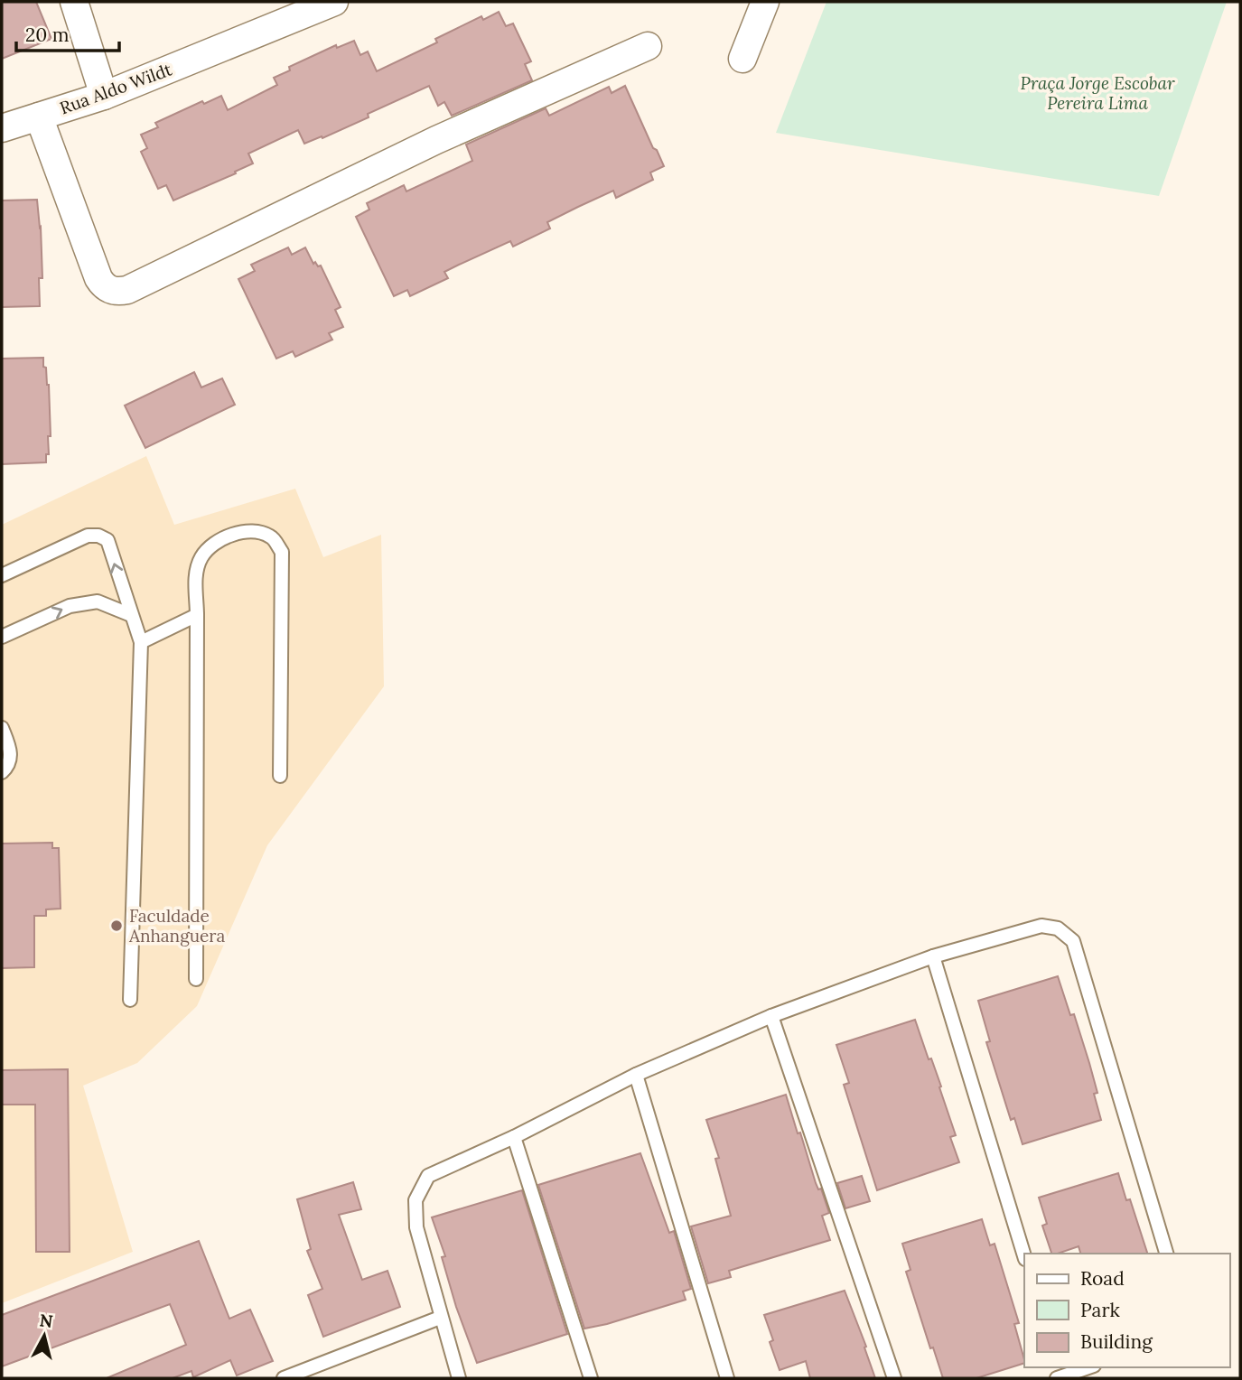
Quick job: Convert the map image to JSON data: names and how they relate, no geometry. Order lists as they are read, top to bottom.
{
  "streets": {
    "street": ["Rua Aldo Wildt"]
  },
  "parks": ["Praça Jorge Escobar Pereira Lima"],
  "places": ["Faculdade Anhanguera"],
  "legend": ["Road", "Park", "Building"],
  "scale_bar": "20 m",
  "north": "top"
}
